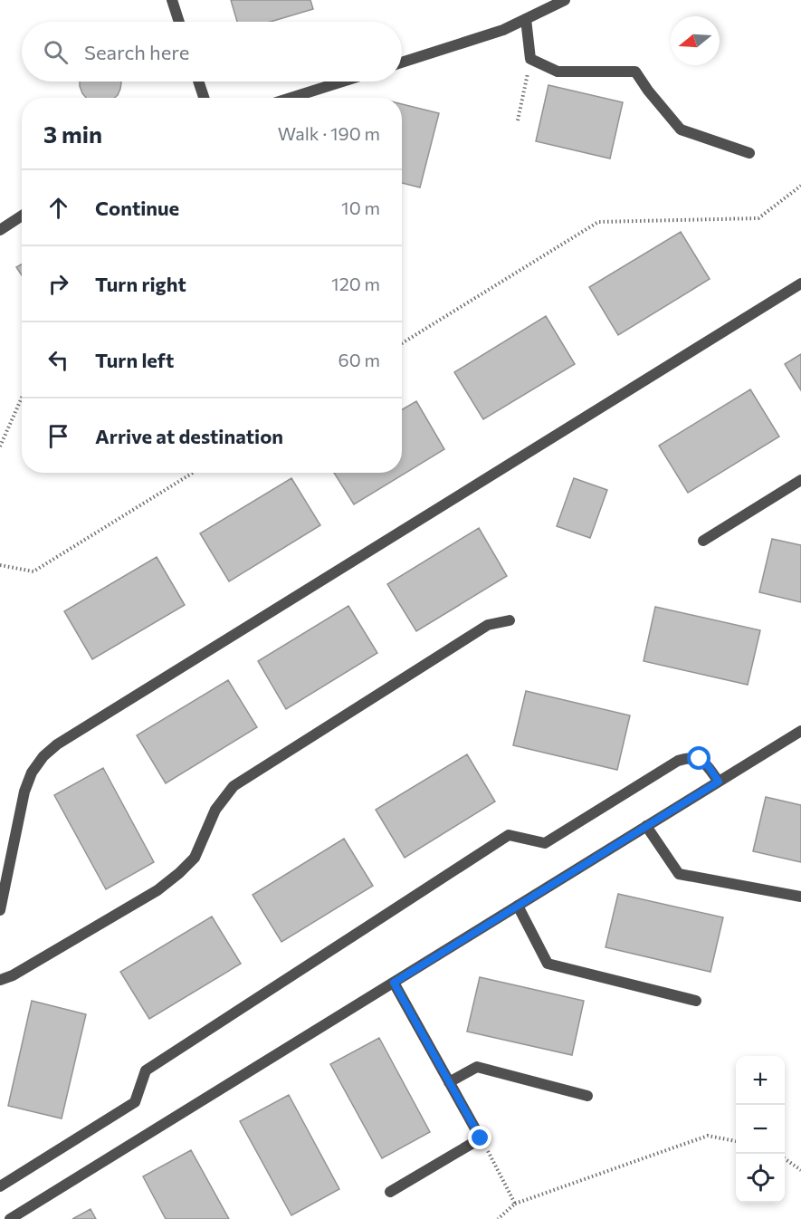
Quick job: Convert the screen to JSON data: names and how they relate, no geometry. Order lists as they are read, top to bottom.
{
  "north": "left",
  "page": {
    "search": "Search here",
    "heading": ["3 min", "Walk · 190 m"],
    "list": [
      ["Continue", "10 m"],
      ["Turn right", "120 m"],
      ["Turn left", "60 m"],
      "Arrive at destination"
    ],
    "map_buttons": ["+", "−"]
  }
}
